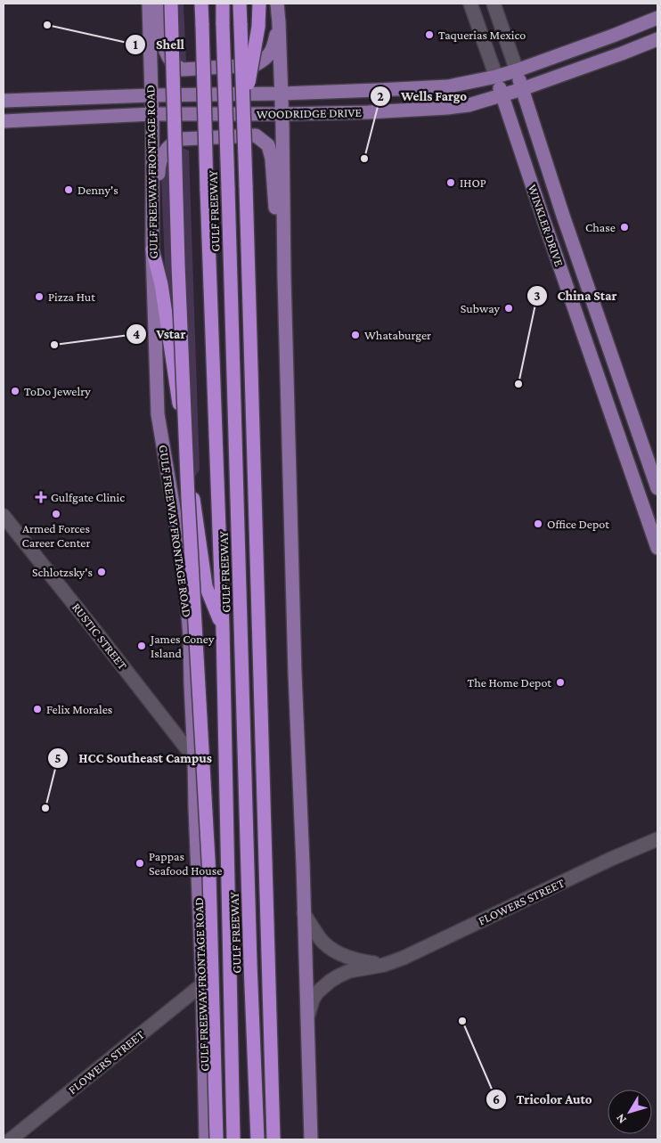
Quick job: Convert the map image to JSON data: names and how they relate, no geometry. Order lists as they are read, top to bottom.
{
  "streets": {
    "highway": ["GULF FREEWAY"],
    "main road": ["WOODRIDGE DRIVE", "GULF FREEWAY FRONTAGE ROAD", "WINKLER DRIVE"],
    "street": ["RUSTIC STREET", "FLOWERS STREET"]
  },
  "crossings": [
    ["WOODRIDGE DRIVE", "GULF FREEWAY FRONTAGE ROAD"],
    ["WOODRIDGE DRIVE", "WINKLER DRIVE"],
    ["GULF FREEWAY FRONTAGE ROAD", "RUSTIC STREET"],
    ["GULF FREEWAY FRONTAGE ROAD", "FLOWERS STREET"]
  ],
  "places": {
    "other": [
      "Shell",
      "Taquerias Mexico",
      "Wells Fargo",
      "IHOP",
      "Denny's",
      "Chase",
      "Pizza Hut",
      "Subway",
      "Whataburger",
      "Vstar",
      "China Star",
      "ToDo Jewelry",
      "Armed Forces Career Center",
      "Office Depot",
      "Schlotzsky's",
      "James Coney Island",
      "The Home Depot",
      "Felix Morales",
      "HCC Southeast Campus",
      "Pappas Seafood House",
      "Tricolor Auto"
    ],
    "health": ["Gulfgate Clinic"]
  },
  "north": "bottom left"
}
